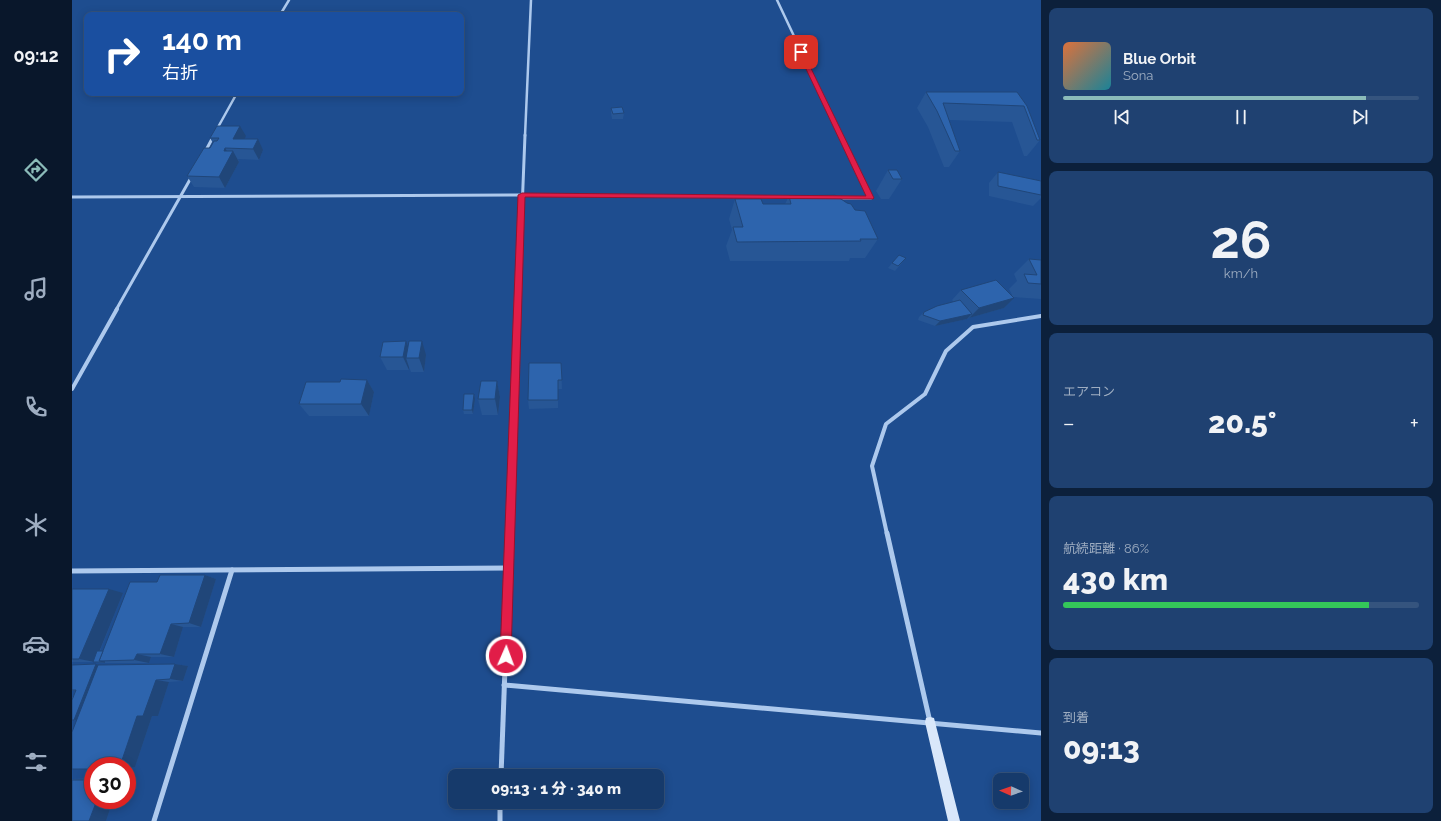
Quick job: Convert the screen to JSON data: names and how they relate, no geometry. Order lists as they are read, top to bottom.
{
  "north": "left",
  "page": {
    "tabs": "09:12",
    "turn": ["140 m", "右折"],
    "song": ["Blue Orbit", "Sona"],
    "tile": [
      ["26", "km/h"],
      "エアコン",
      ["航続距離 · 86%", "430 km"],
      ["到着", "09:13"]
    ],
    "heat": ["−", "20.5°", "+"],
    "limit": "30",
    "trip": "09:13 · 1 分 · 340 m"
  }
}
